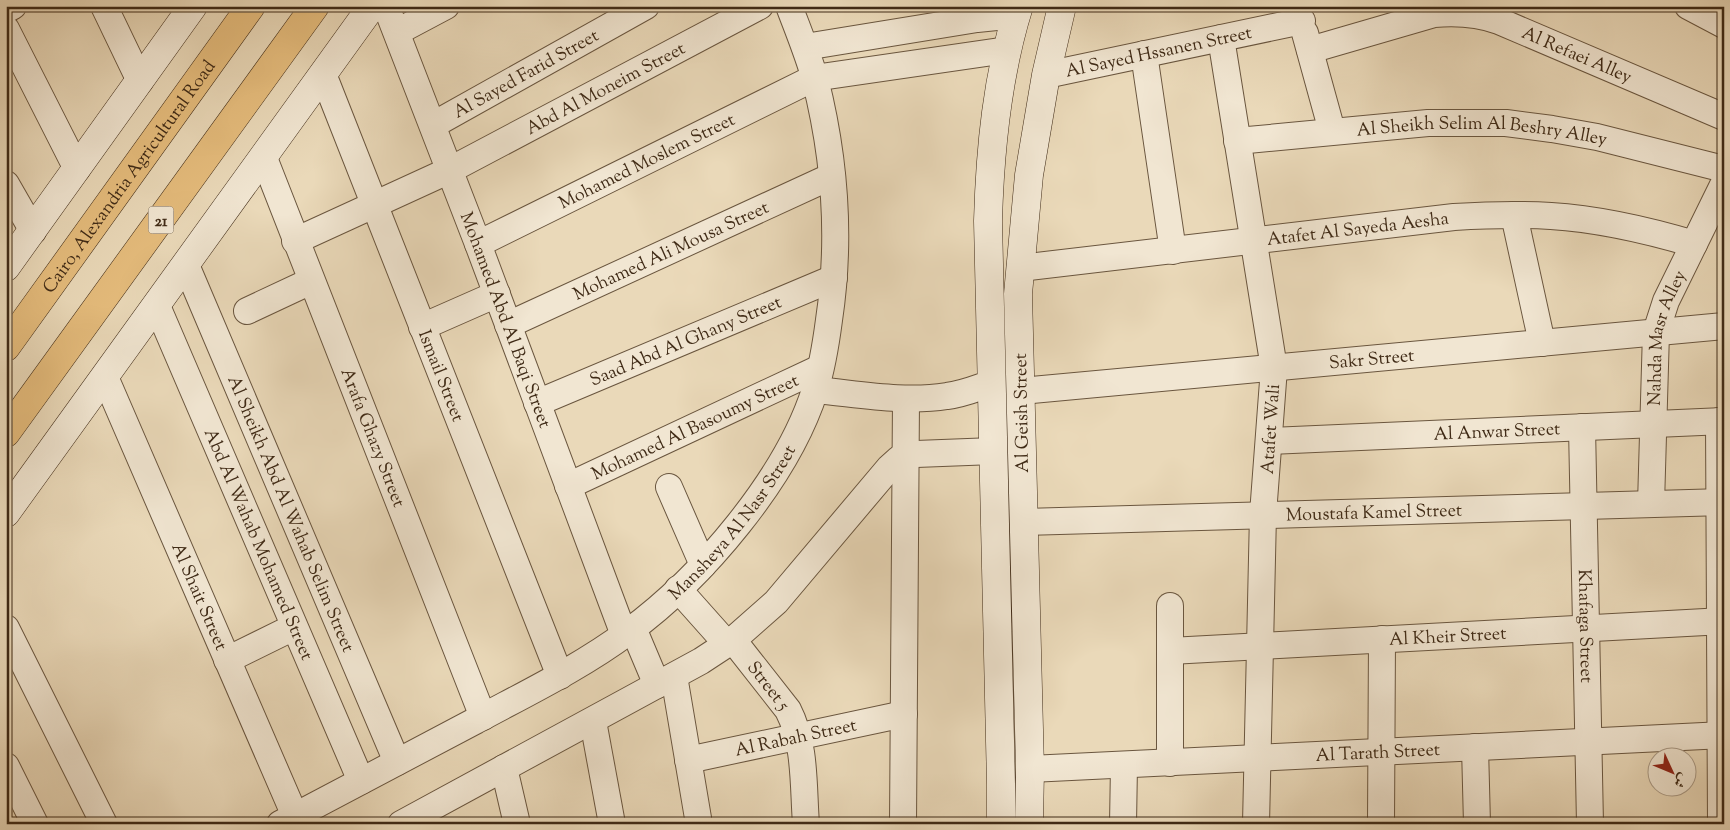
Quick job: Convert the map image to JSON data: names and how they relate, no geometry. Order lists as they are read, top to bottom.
{
  "streets": {
    "highway": ["Cairo, Alexandria Agricultural Road", "21"],
    "main road": ["Al Geish Street"],
    "street": [
      "Al Sayed Hssanen Street",
      "Al Refaei Alley",
      "Al Sayed Farid Street",
      "Abd Al Moneim Street",
      "Al Sheikh Selim Al Beshry Alley",
      "Mohamed Moslem Street",
      "Atafet Al Sayeda Aesha",
      "Mohamed Ali Mousa Street",
      "Mohamed Abd Al Baqi Street",
      "Nahda Masr Alley",
      "Saad Abd Al Ghany Street",
      "Sakr Street",
      "Ismail Street",
      "Mohamed Al Basoumy Street",
      "Atafet Wali",
      "Al Anwar Street",
      "Arafa Ghazy Street",
      "Moustafa Kamel Street",
      "Al Sheikh Abd Al Wahab Selim Street",
      "Mansheya Al Nasr Street",
      "Abd Al Wahab Mohamed Street",
      "Al Shait Street",
      "Khafaga Street",
      "Al Kheir Street",
      "Street 5",
      "Al Rabah Street",
      "Al Tarath Street"
    ]
  },
  "crossings": [
    ["Al Sayed Hssanen Street", "Al Geish Street"],
    ["Al Sayed Hssanen Street", "Atafet Wali"],
    ["Al Sayed Farid Street", "Mohamed Abd Al Baqi Street"],
    ["Abd Al Moneim Street", "Mohamed Abd Al Baqi Street"],
    ["Abd Al Moneim Street", "Ismail Street"],
    ["Abd Al Moneim Street", "Arafa Ghazy Street"],
    ["Al Sheikh Selim Al Beshry Alley", "Atafet Wali"],
    ["Mohamed Moslem Street", "Mohamed Abd Al Baqi Street"],
    ["Mohamed Moslem Street", "Al Geish Street"],
    ["Mohamed Moslem Street", "Mansheya Al Nasr Street"],
    ["Atafet Al Sayeda Aesha", "Nahda Masr Alley"],
    ["Atafet Al Sayeda Aesha", "Al Geish Street"],
    ["Atafet Al Sayeda Aesha", "Atafet Wali"],
    ["Mohamed Ali Mousa Street", "Mohamed Abd Al Baqi Street"],
    ["Mohamed Ali Mousa Street", "Mansheya Al Nasr Street"],
    ["Mohamed Abd Al Baqi Street", "Saad Abd Al Ghany Street"],
    ["Mohamed Abd Al Baqi Street", "Mohamed Al Basoumy Street"],
    ["Mohamed Abd Al Baqi Street", "Mansheya Al Nasr Street"],
    ["Mohamed Abd Al Baqi Street", "Al Rabah Street"],
    ["Nahda Masr Alley", "Sakr Street"],
    ["Nahda Masr Alley", "Al Anwar Street"],
    ["Nahda Masr Alley", "Moustafa Kamel Street"],
    ["Saad Abd Al Ghany Street", "Mansheya Al Nasr Street"],
    ["Sakr Street", "Al Geish Street"],
    ["Sakr Street", "Atafet Wali"],
    ["Ismail Street", "Mansheya Al Nasr Street"],
    ["Al Geish Street", "Moustafa Kamel Street"],
    ["Al Geish Street", "Al Tarath Street"],
    ["Mohamed Al Basoumy Street", "Mansheya Al Nasr Street"],
    ["Atafet Wali", "Al Anwar Street"],
    ["Atafet Wali", "Moustafa Kamel Street"],
    ["Atafet Wali", "Al Kheir Street"],
    ["Atafet Wali", "Al Tarath Street"],
    ["Al Anwar Street", "Khafaga Street"],
    ["Arafa Ghazy Street", "Mansheya Al Nasr Street"],
    ["Moustafa Kamel Street", "Khafaga Street"],
    ["Al Sheikh Abd Al Wahab Selim Street", "Mansheya Al Nasr Street"],
    ["Mansheya Al Nasr Street", "Abd Al Wahab Mohamed Street"],
    ["Mansheya Al Nasr Street", "Al Shait Street"],
    ["Mansheya Al Nasr Street", "Street 5"],
    ["Khafaga Street", "Al Kheir Street"],
    ["Khafaga Street", "Al Tarath Street"],
    ["Street 5", "Al Rabah Street"]
  ],
  "north": "bottom right"
}
